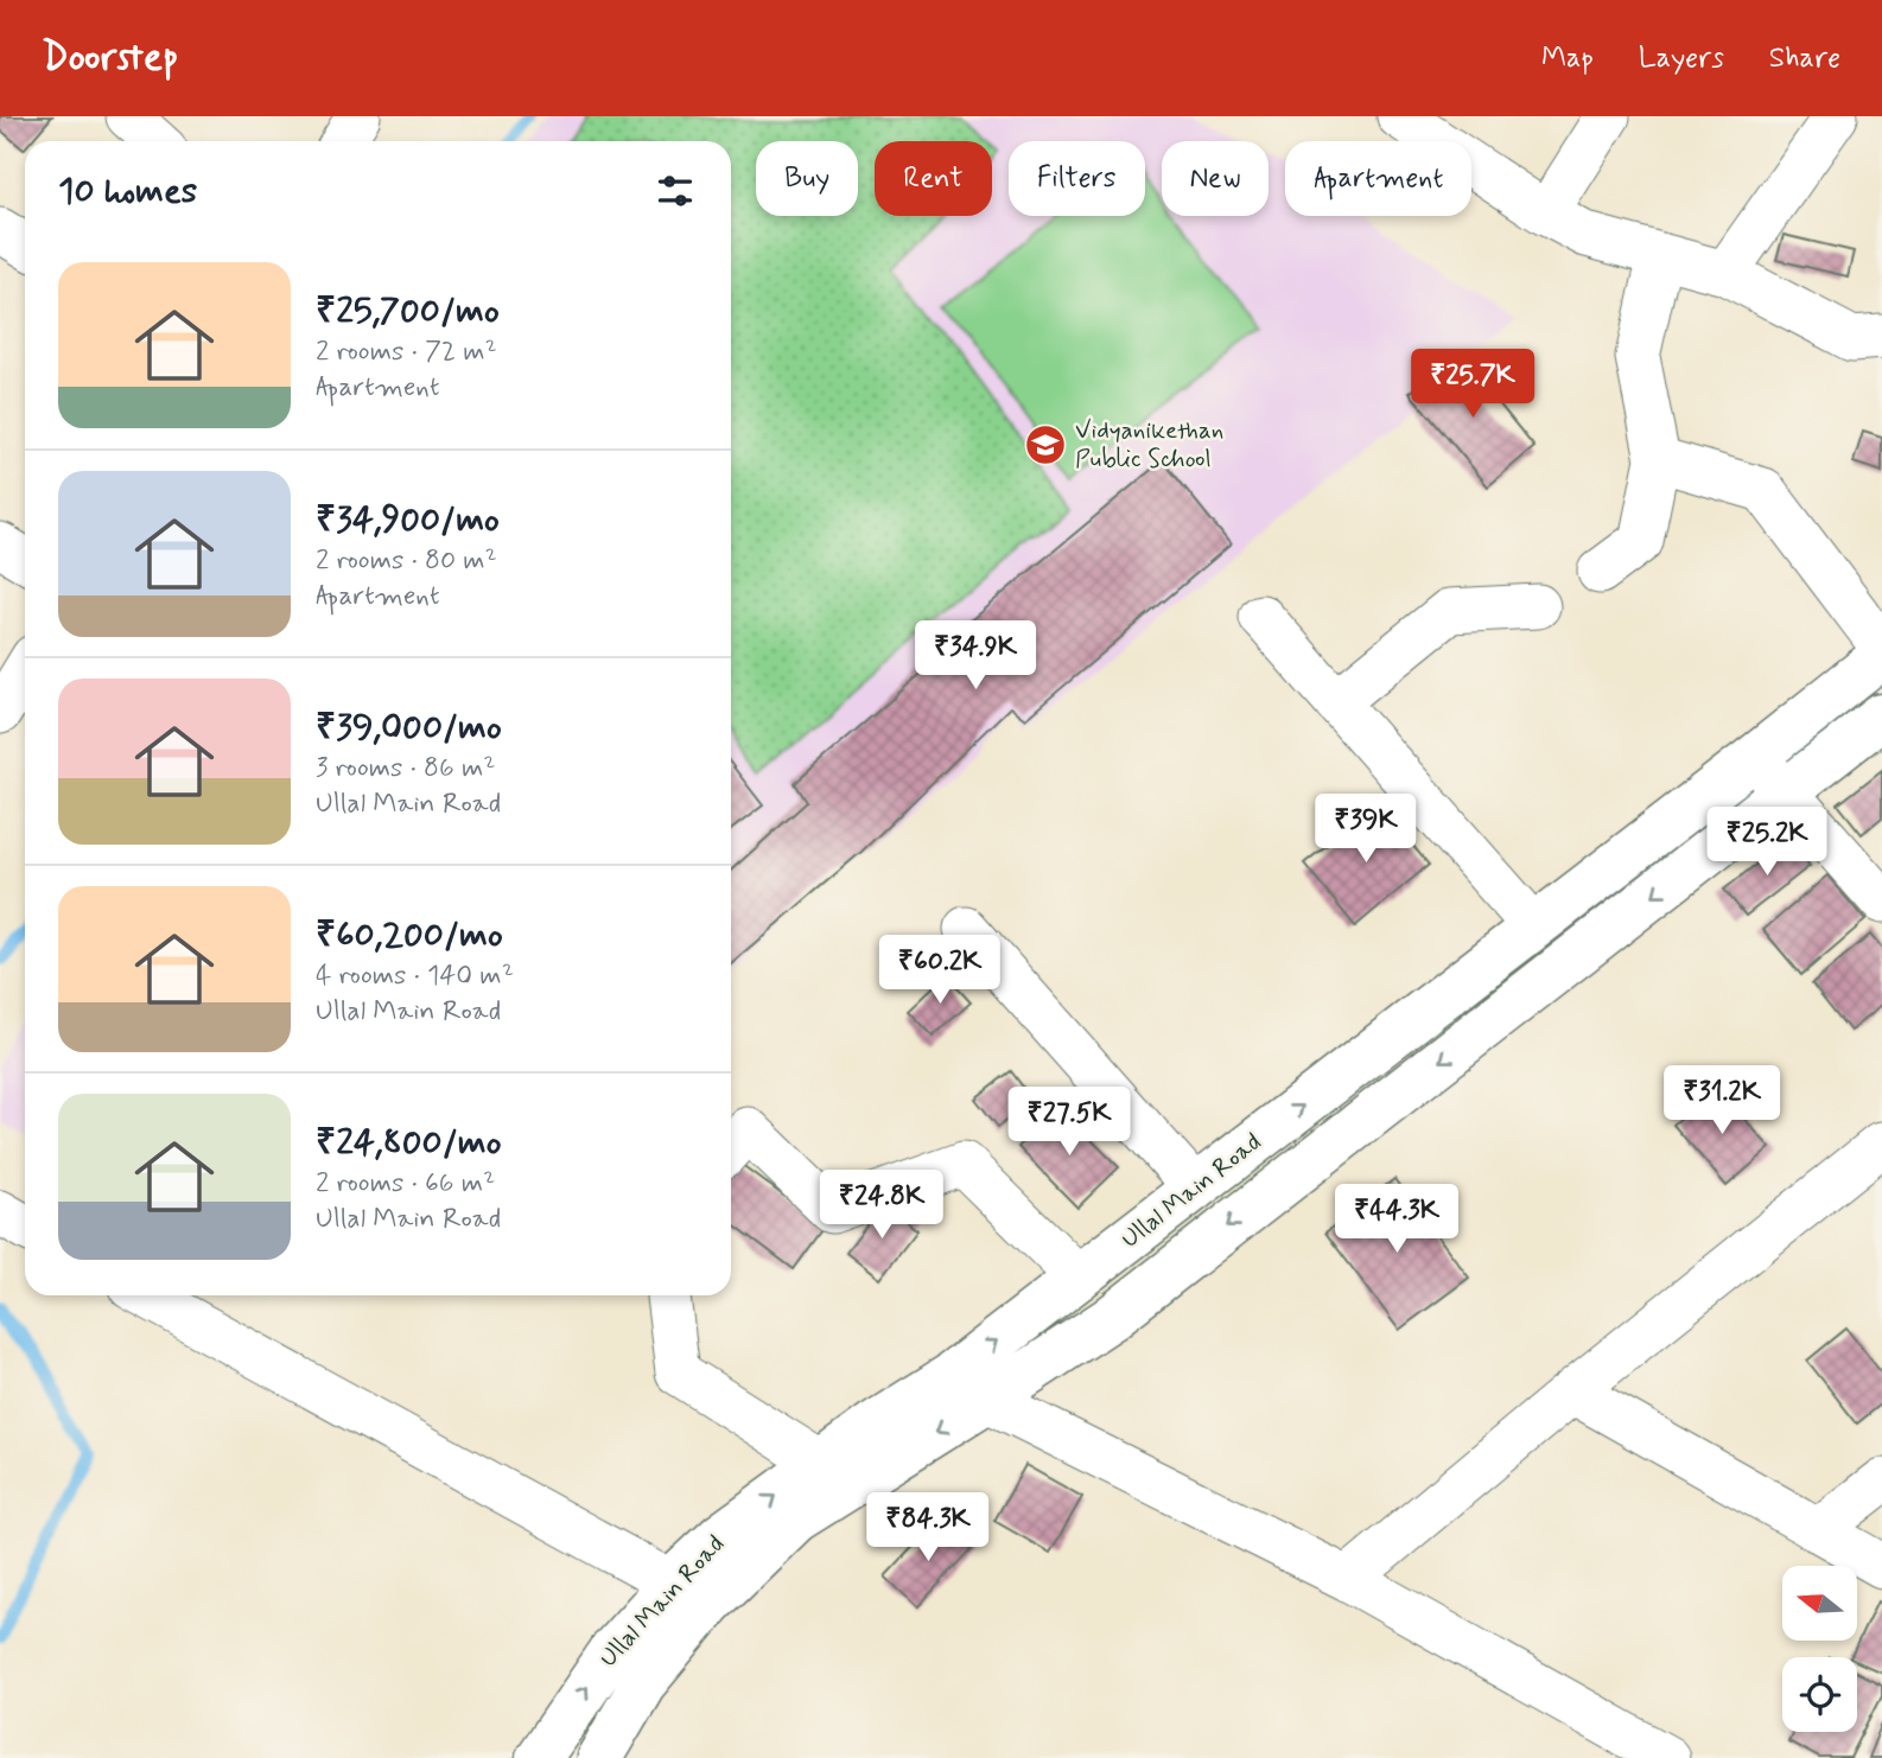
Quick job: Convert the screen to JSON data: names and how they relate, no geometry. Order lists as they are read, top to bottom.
{
  "streets": {
    "main road": ["Ullal Main Road"]
  },
  "places": {
    "school or university": ["Vidyanikethan Public School"]
  },
  "north": "left",
  "page": {
    "header": "Doorstep",
    "nav": ["Map", "Layers", "Share"],
    "chip": [
      "Buy",
      "Rent",
      "Filters",
      "New",
      "Apartment"
    ],
    "heading": "10 homes",
    "list": [
      {
        "name": "₹25,700/mo",
        "note": "2 rooms · 72 m² · Apartment"
      },
      {
        "name": "₹34,900/mo",
        "note": "2 rooms · 80 m² · Apartment"
      },
      {
        "name": "₹39,000/mo",
        "note": "3 rooms · 86 m² · Ullal Main Road"
      },
      {
        "name": "₹60,200/mo",
        "note": "4 rooms · 140 m² · Ullal Main Road"
      },
      {
        "name": "₹24,800/mo",
        "note": "2 rooms · 66 m² · Ullal Main Road"
      }
    ],
    "price": [
      "₹25.7K",
      "₹34.9K",
      "₹39K",
      "₹25.2K",
      "₹60.2K",
      "₹31.2K",
      "₹27.5K",
      "₹24.8K",
      "₹44.3K",
      "₹84.3K"
    ]
  }
}
